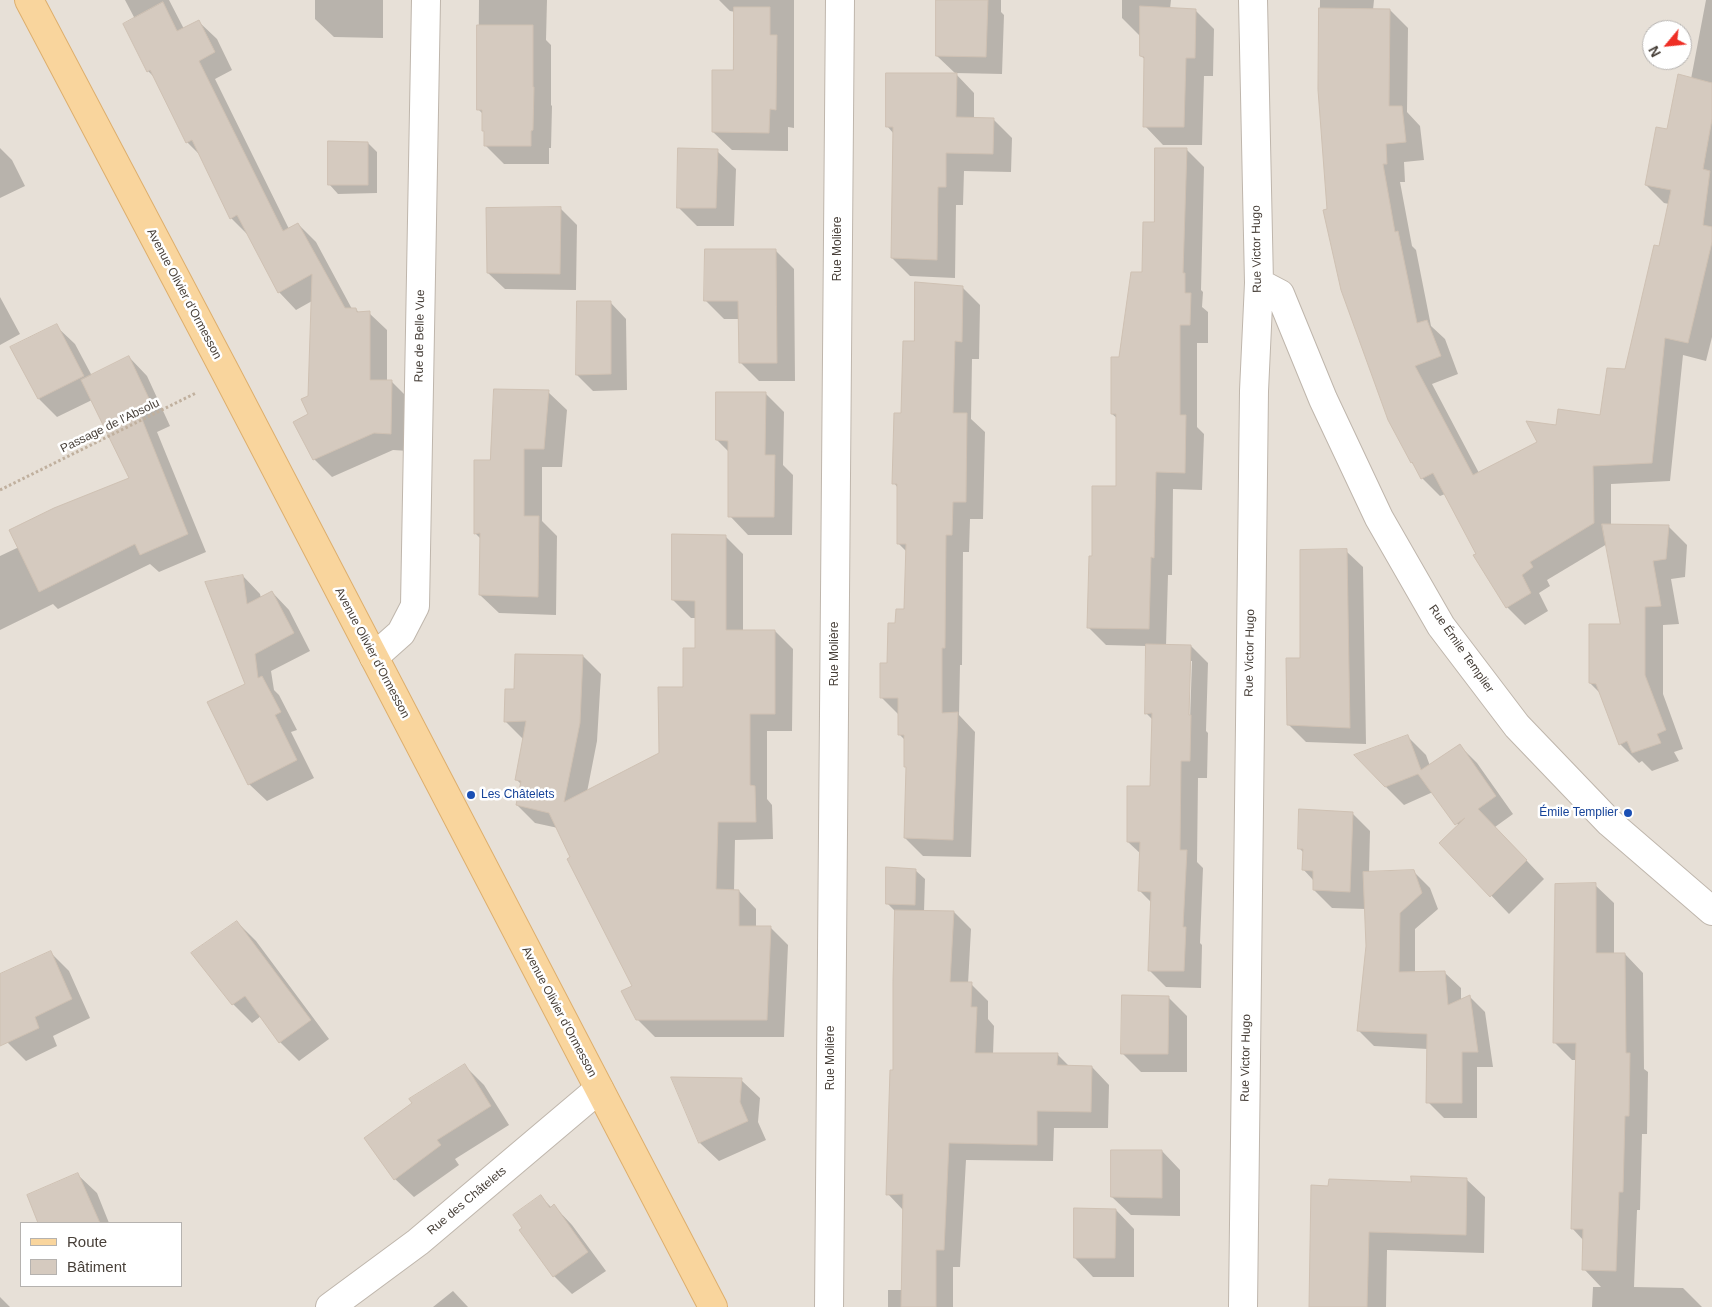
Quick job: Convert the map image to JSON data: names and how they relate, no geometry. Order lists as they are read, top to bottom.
{
  "streets": {
    "main road": ["Avenue Olivier d'Ormesson"],
    "street": [
      "Rue Molière",
      "Rue Victor Hugo",
      "Rue de Belle Vue",
      "Rue Émile Templier",
      "Rue des Châtelets"
    ],
    "path": ["Passage de l'Absolu"]
  },
  "crossings": [
    ["Rue Victor Hugo", "Rue Émile Templier"],
    ["Avenue Olivier d'Ormesson", "Rue de Belle Vue"],
    ["Avenue Olivier d'Ormesson", "Passage de l'Absolu"],
    ["Avenue Olivier d'Ormesson", "Rue des Châtelets"]
  ],
  "places": ["Les Châtelets", "Émile Templier"],
  "legend": ["Route", "Bâtiment"],
  "north": "bottom left"
}
